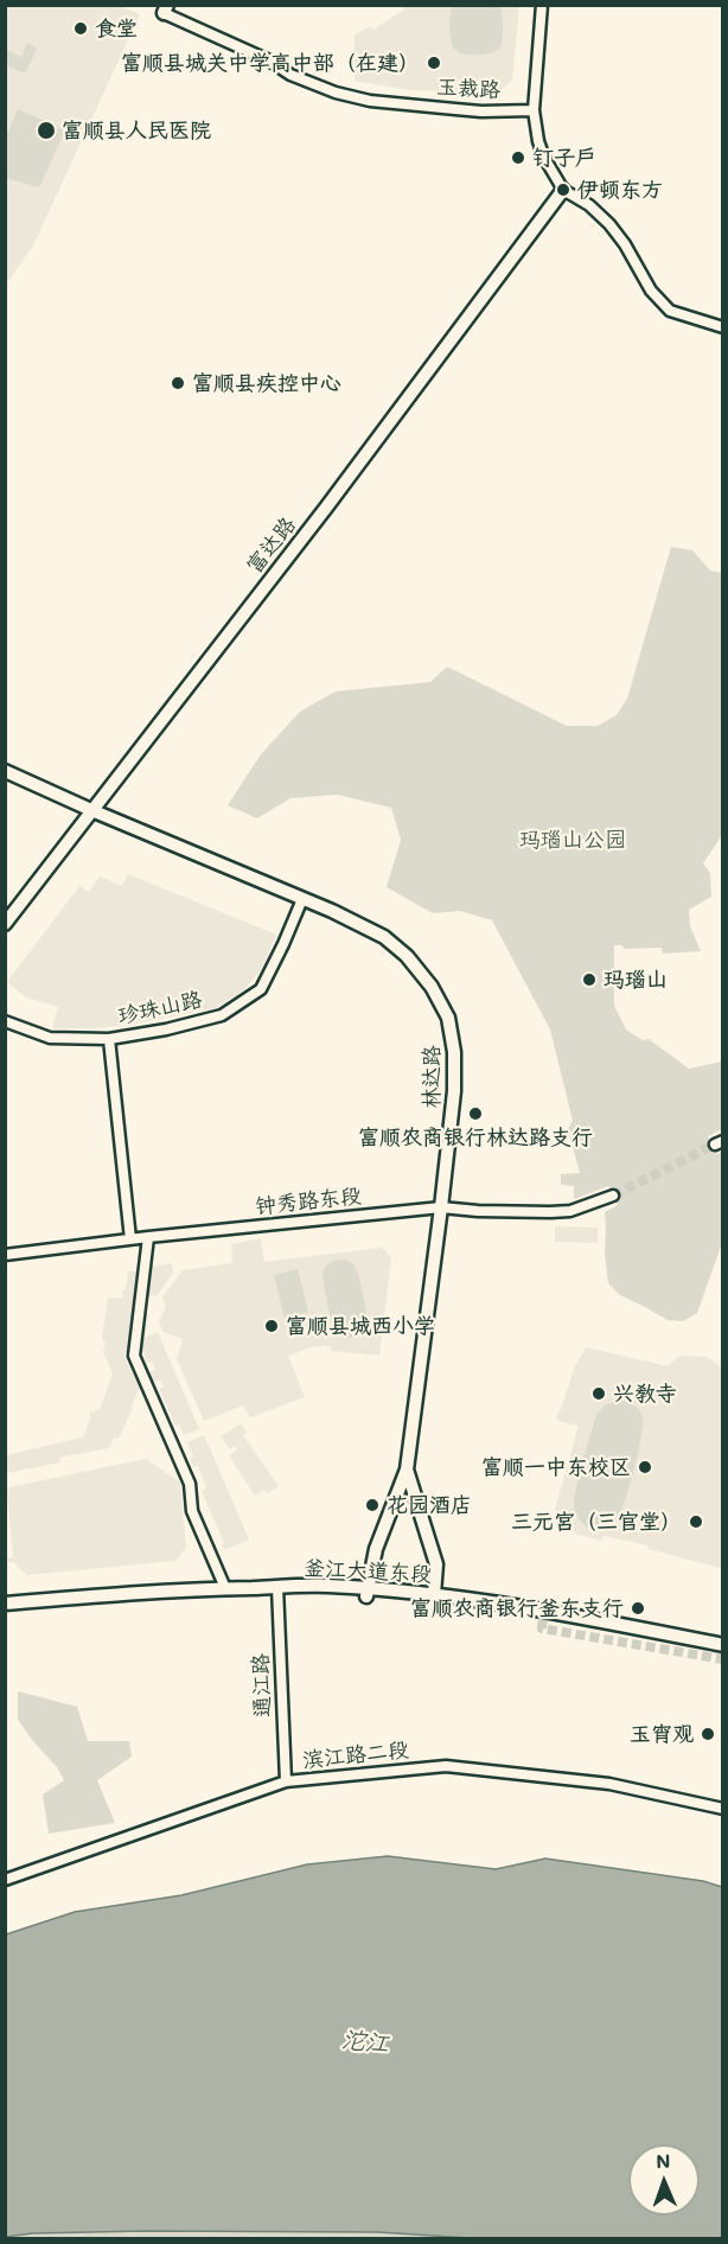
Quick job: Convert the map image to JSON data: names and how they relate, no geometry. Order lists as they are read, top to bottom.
{
  "streets": {
    "main road": ["富达路", "林达路", "釜江大道东段"],
    "street": [
      "玉裁路",
      "珍珠山路",
      "钟秀路东段",
      "通江路",
      "滨江路二段"
    ]
  },
  "crossings": [
    ["富达路", "林达路"],
    ["珍珠山路", "林达路"],
    ["林达路", "钟秀路东段"],
    ["釜江大道东段", "通江路"],
    ["通江路", "滨江路二段"]
  ],
  "water": ["沱江"],
  "parks": ["玛瑙山公园"],
  "places": [
    "食堂",
    "富顺县城关中学高中部（在建）",
    "富顺县人民医院",
    "钉子户",
    "伊顿东方",
    "富顺县疾控中心",
    "玛瑙山",
    "富顺农商银行林达路支行",
    "富顺县城西小学",
    "兴教寺",
    "富顺一中东校区",
    "花园酒店",
    "三元宫（三官堂）",
    "富顺农商银行釜东支行",
    "玉宵观"
  ],
  "north": "top"
}
